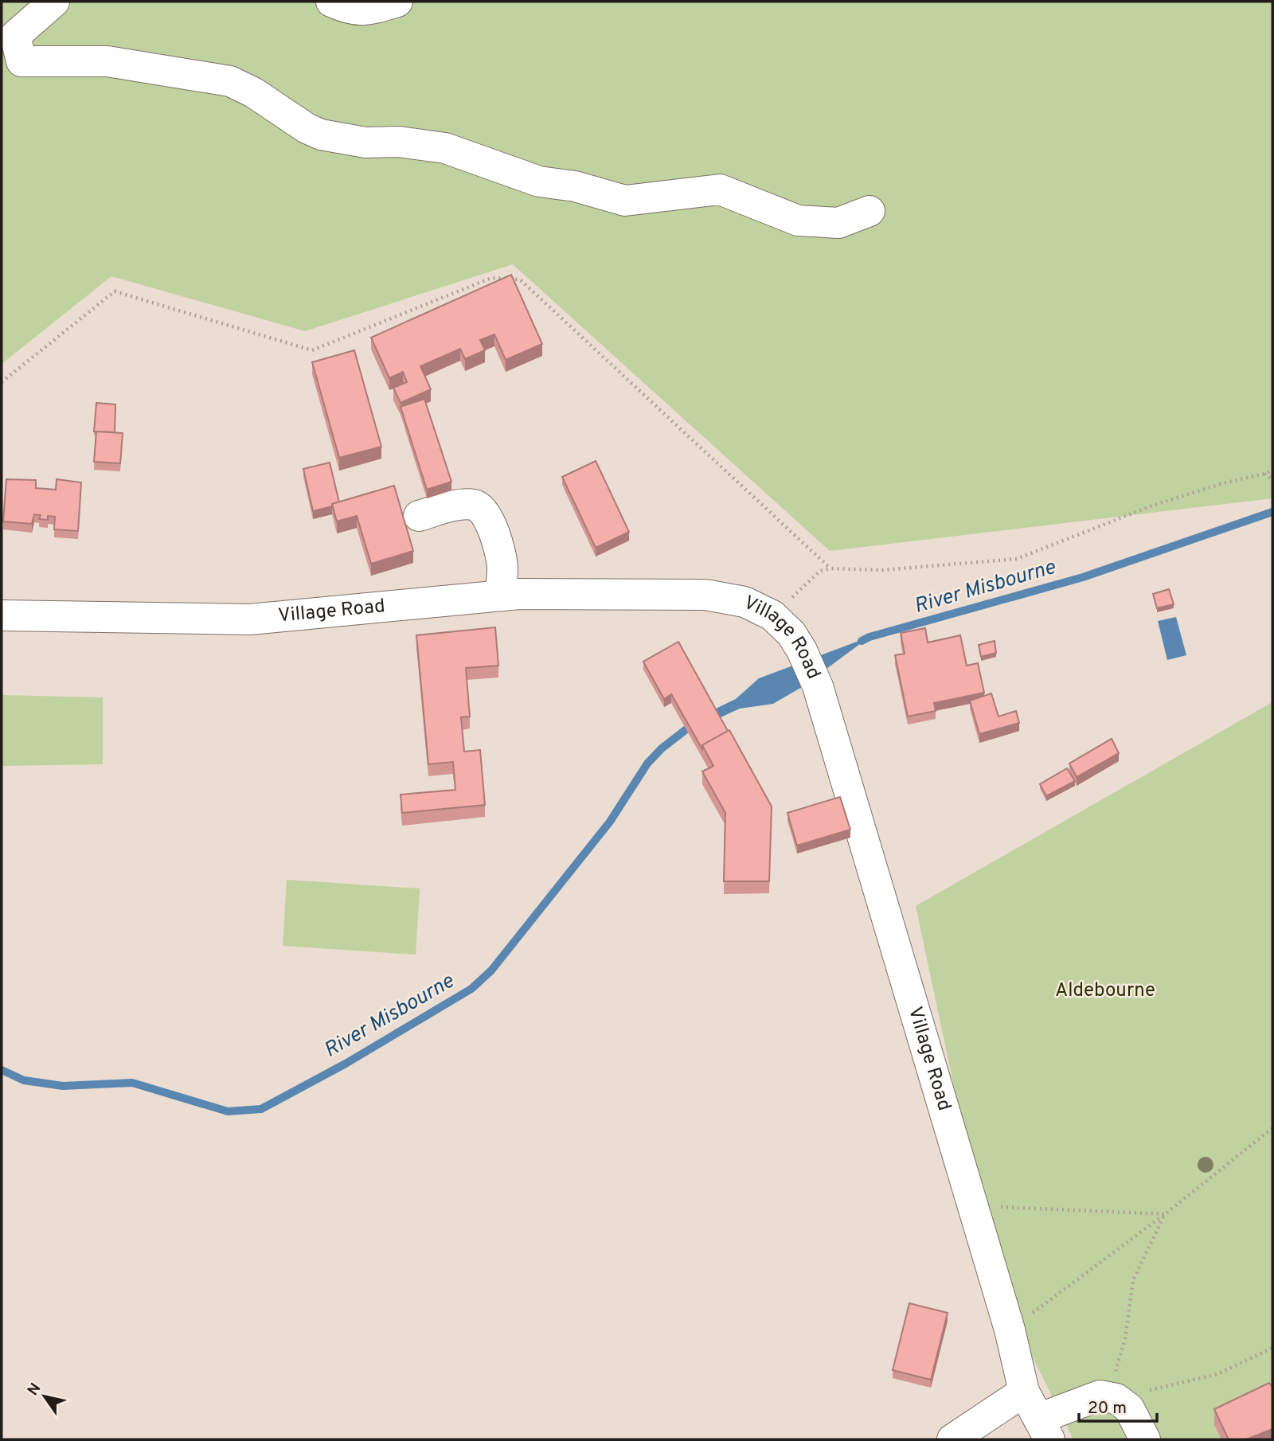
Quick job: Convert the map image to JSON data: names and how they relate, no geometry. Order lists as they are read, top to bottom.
{
  "streets": {
    "street": ["Village Road"]
  },
  "water": ["River Misbourne"],
  "parks": ["Aldebourne"],
  "scale_bar": "20 m",
  "north": "top left"
}
